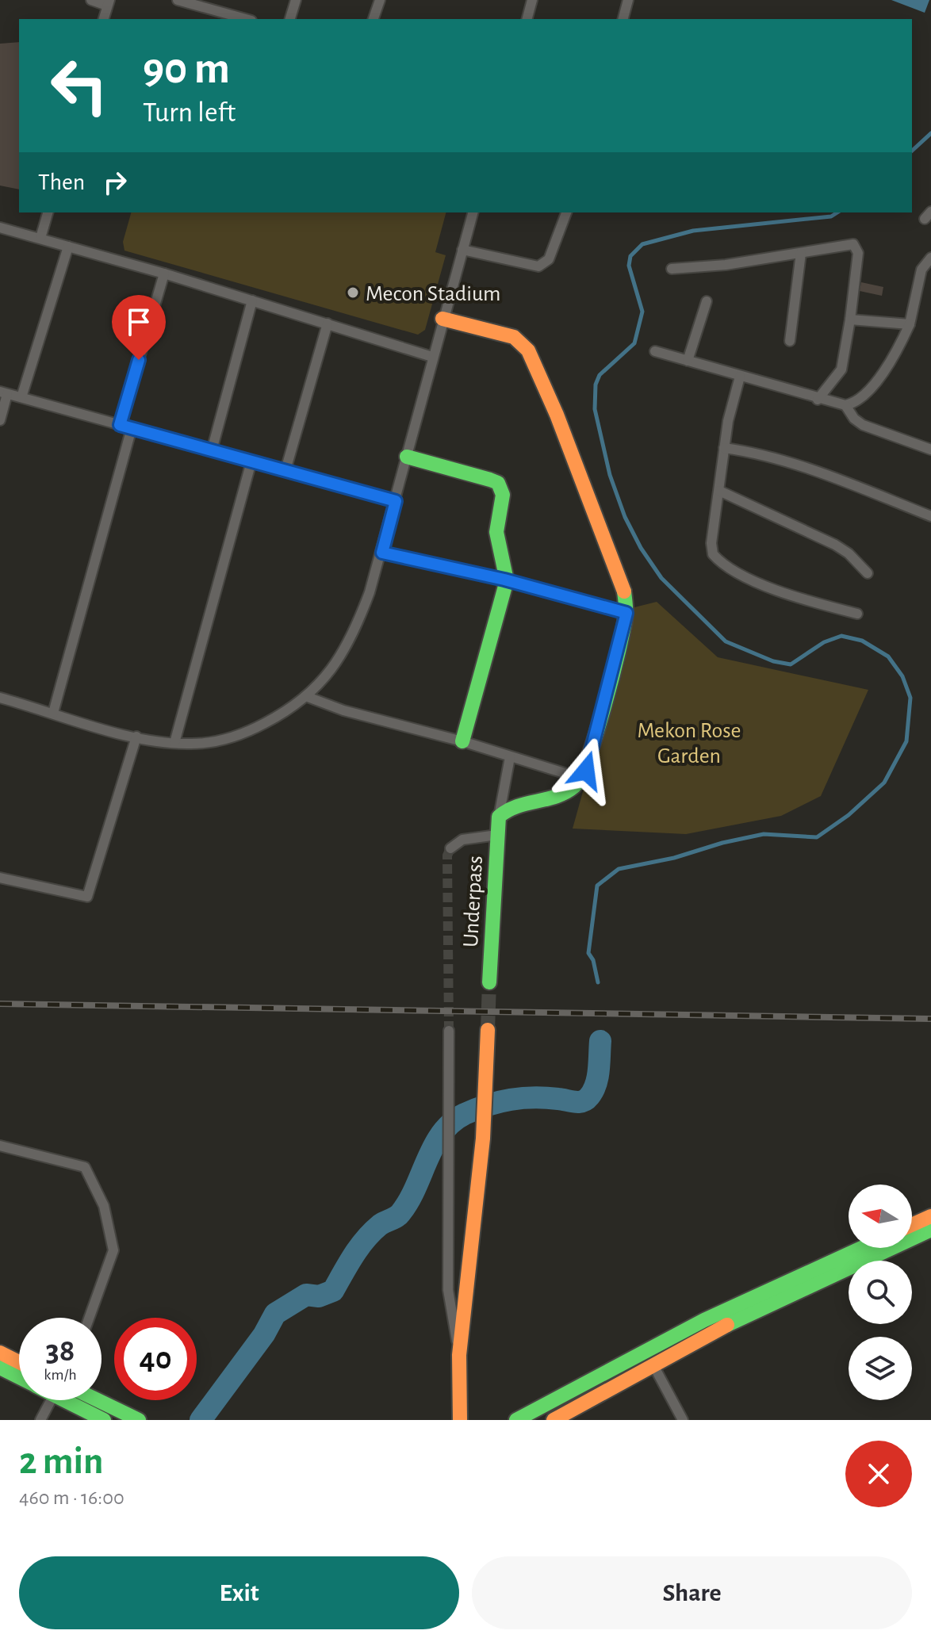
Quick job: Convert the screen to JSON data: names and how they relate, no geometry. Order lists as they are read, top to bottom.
{
  "streets": {
    "street": ["Underpass"]
  },
  "parks": ["Mekon Rose Garden"],
  "places": ["Mecon Stadium"],
  "north": "left",
  "page": {
    "turn": ["90 m", "Turn left"],
    "then": "Then",
    "speed": "38 km/h",
    "limit": "40",
    "heading": ["2 min", "460 m · 16:00"],
    "buttons": ["Exit", "Share"]
  }
}
